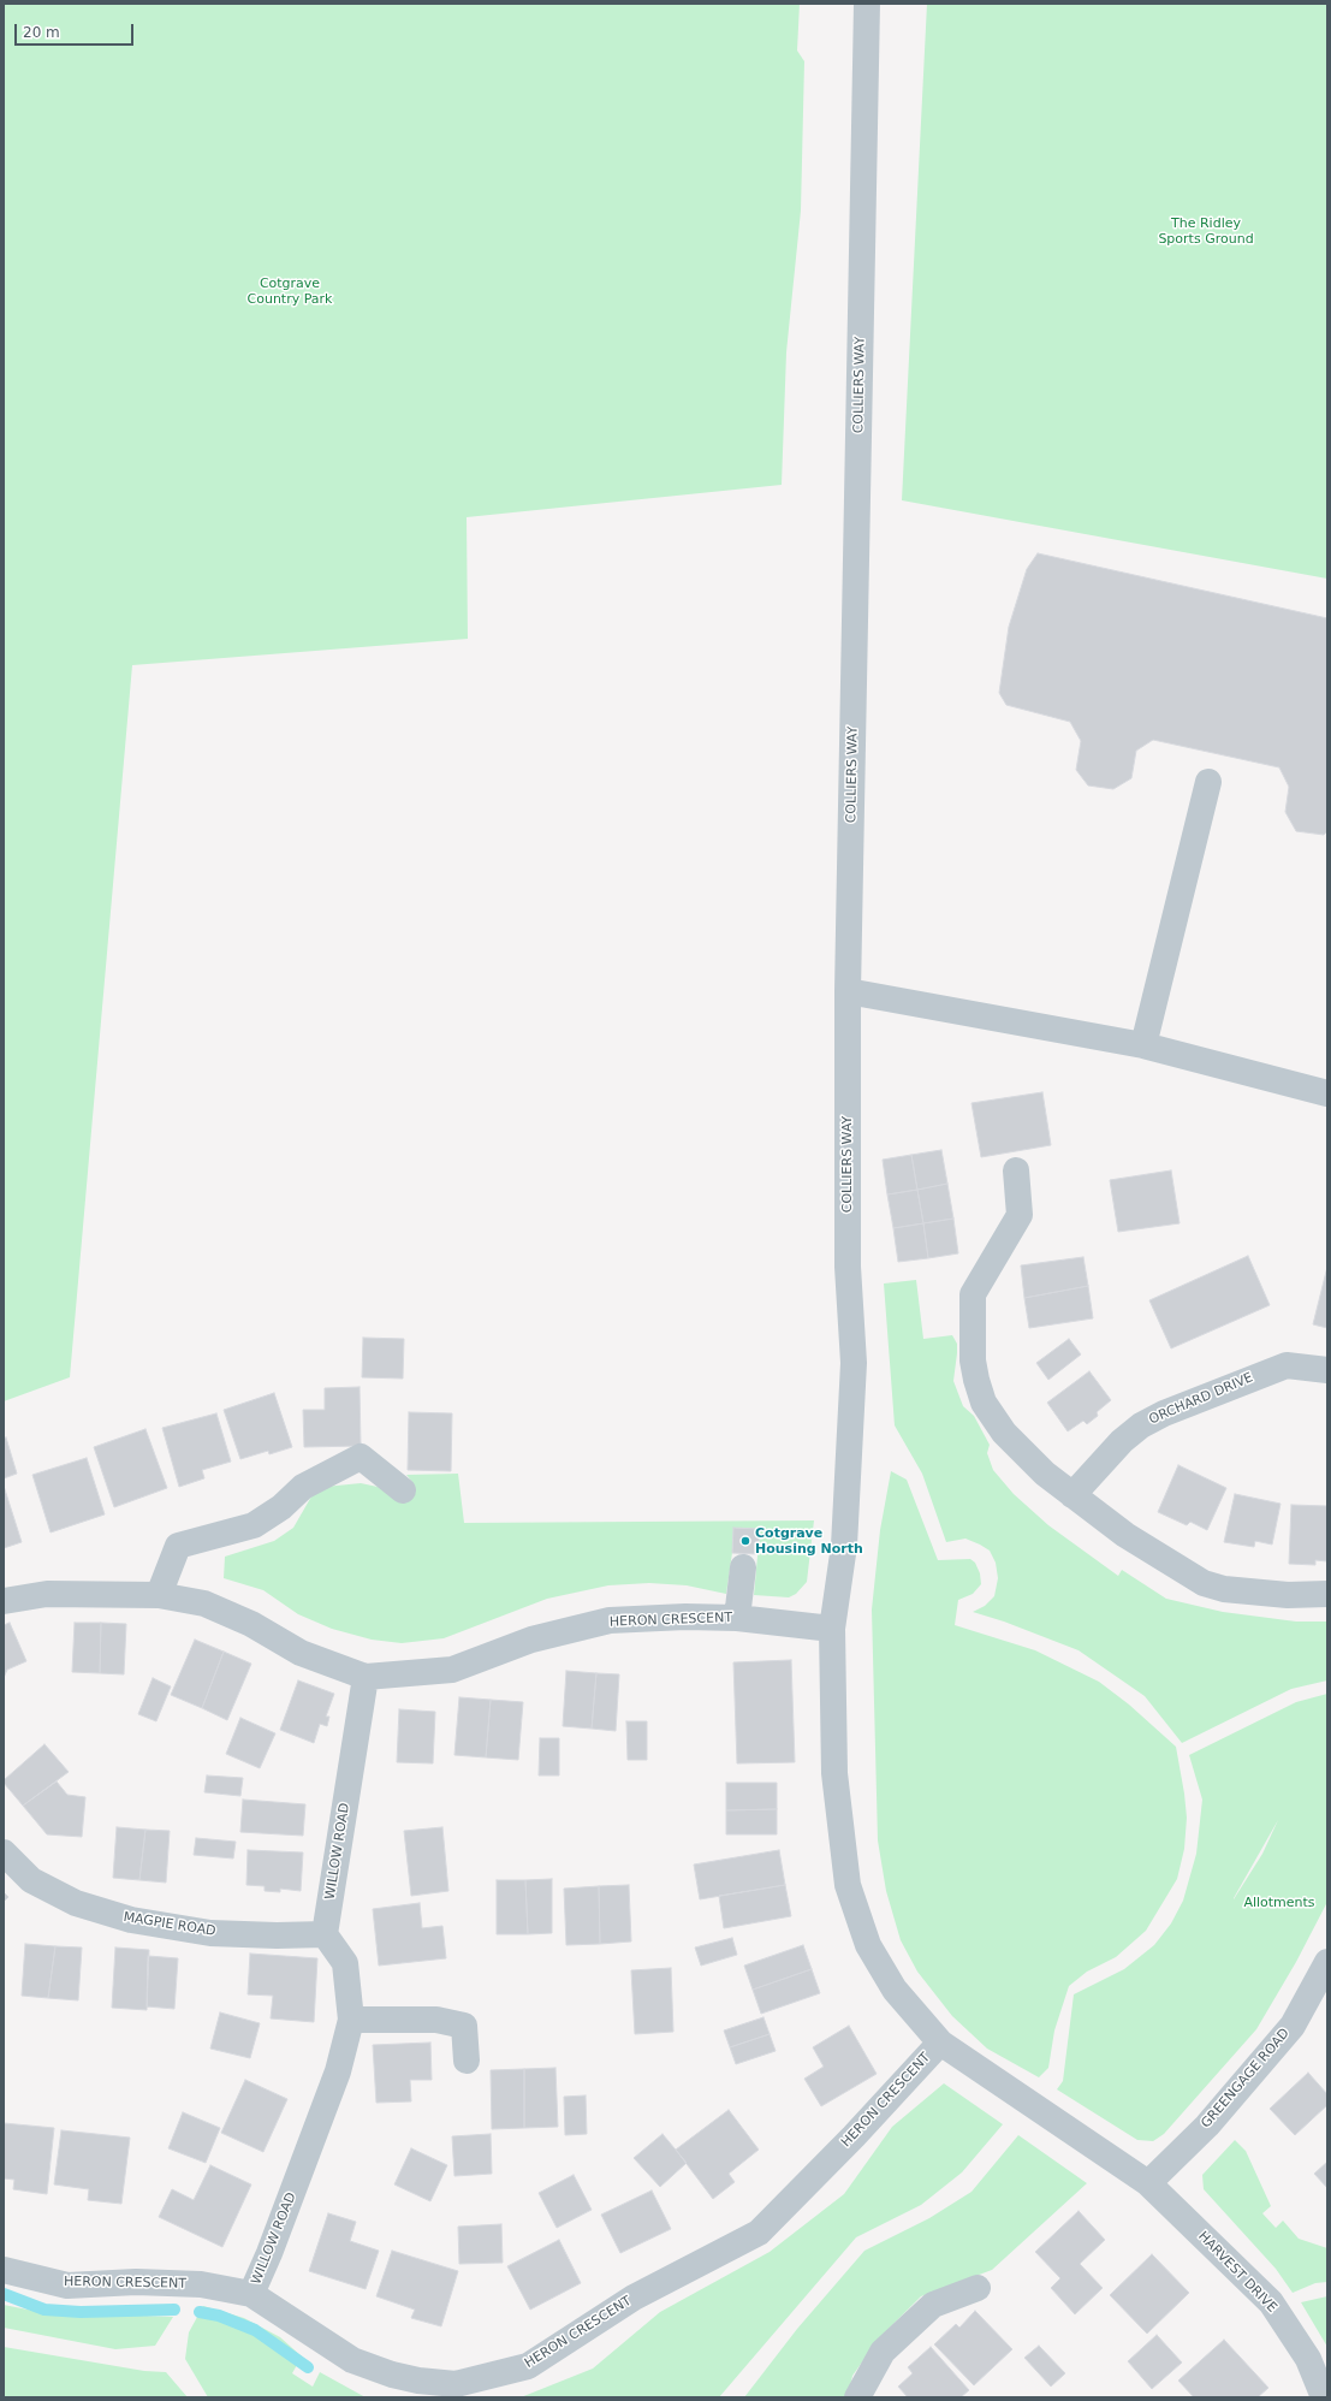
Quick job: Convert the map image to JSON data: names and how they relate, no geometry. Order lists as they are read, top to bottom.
{
  "streets": {
    "street": [
      "COLLIERS WAY",
      "ORCHARD DRIVE",
      "HERON CRESCENT",
      "WILLOW ROAD",
      "MAGPIE ROAD",
      "GREENGAGE ROAD",
      "HARVEST DRIVE"
    ]
  },
  "crossings": [
    ["COLLIERS WAY", "HERON CRESCENT"],
    ["COLLIERS WAY", "HARVEST DRIVE"],
    ["HERON CRESCENT", "WILLOW ROAD"],
    ["HERON CRESCENT", "HARVEST DRIVE"],
    ["WILLOW ROAD", "MAGPIE ROAD"],
    ["GREENGAGE ROAD", "HARVEST DRIVE"]
  ],
  "parks": ["The Ridley Sports Ground", "Cotgrave Country Park", "Allotments"],
  "places": ["Cotgrave Housing North"],
  "scale_bar": "20 m"
}
